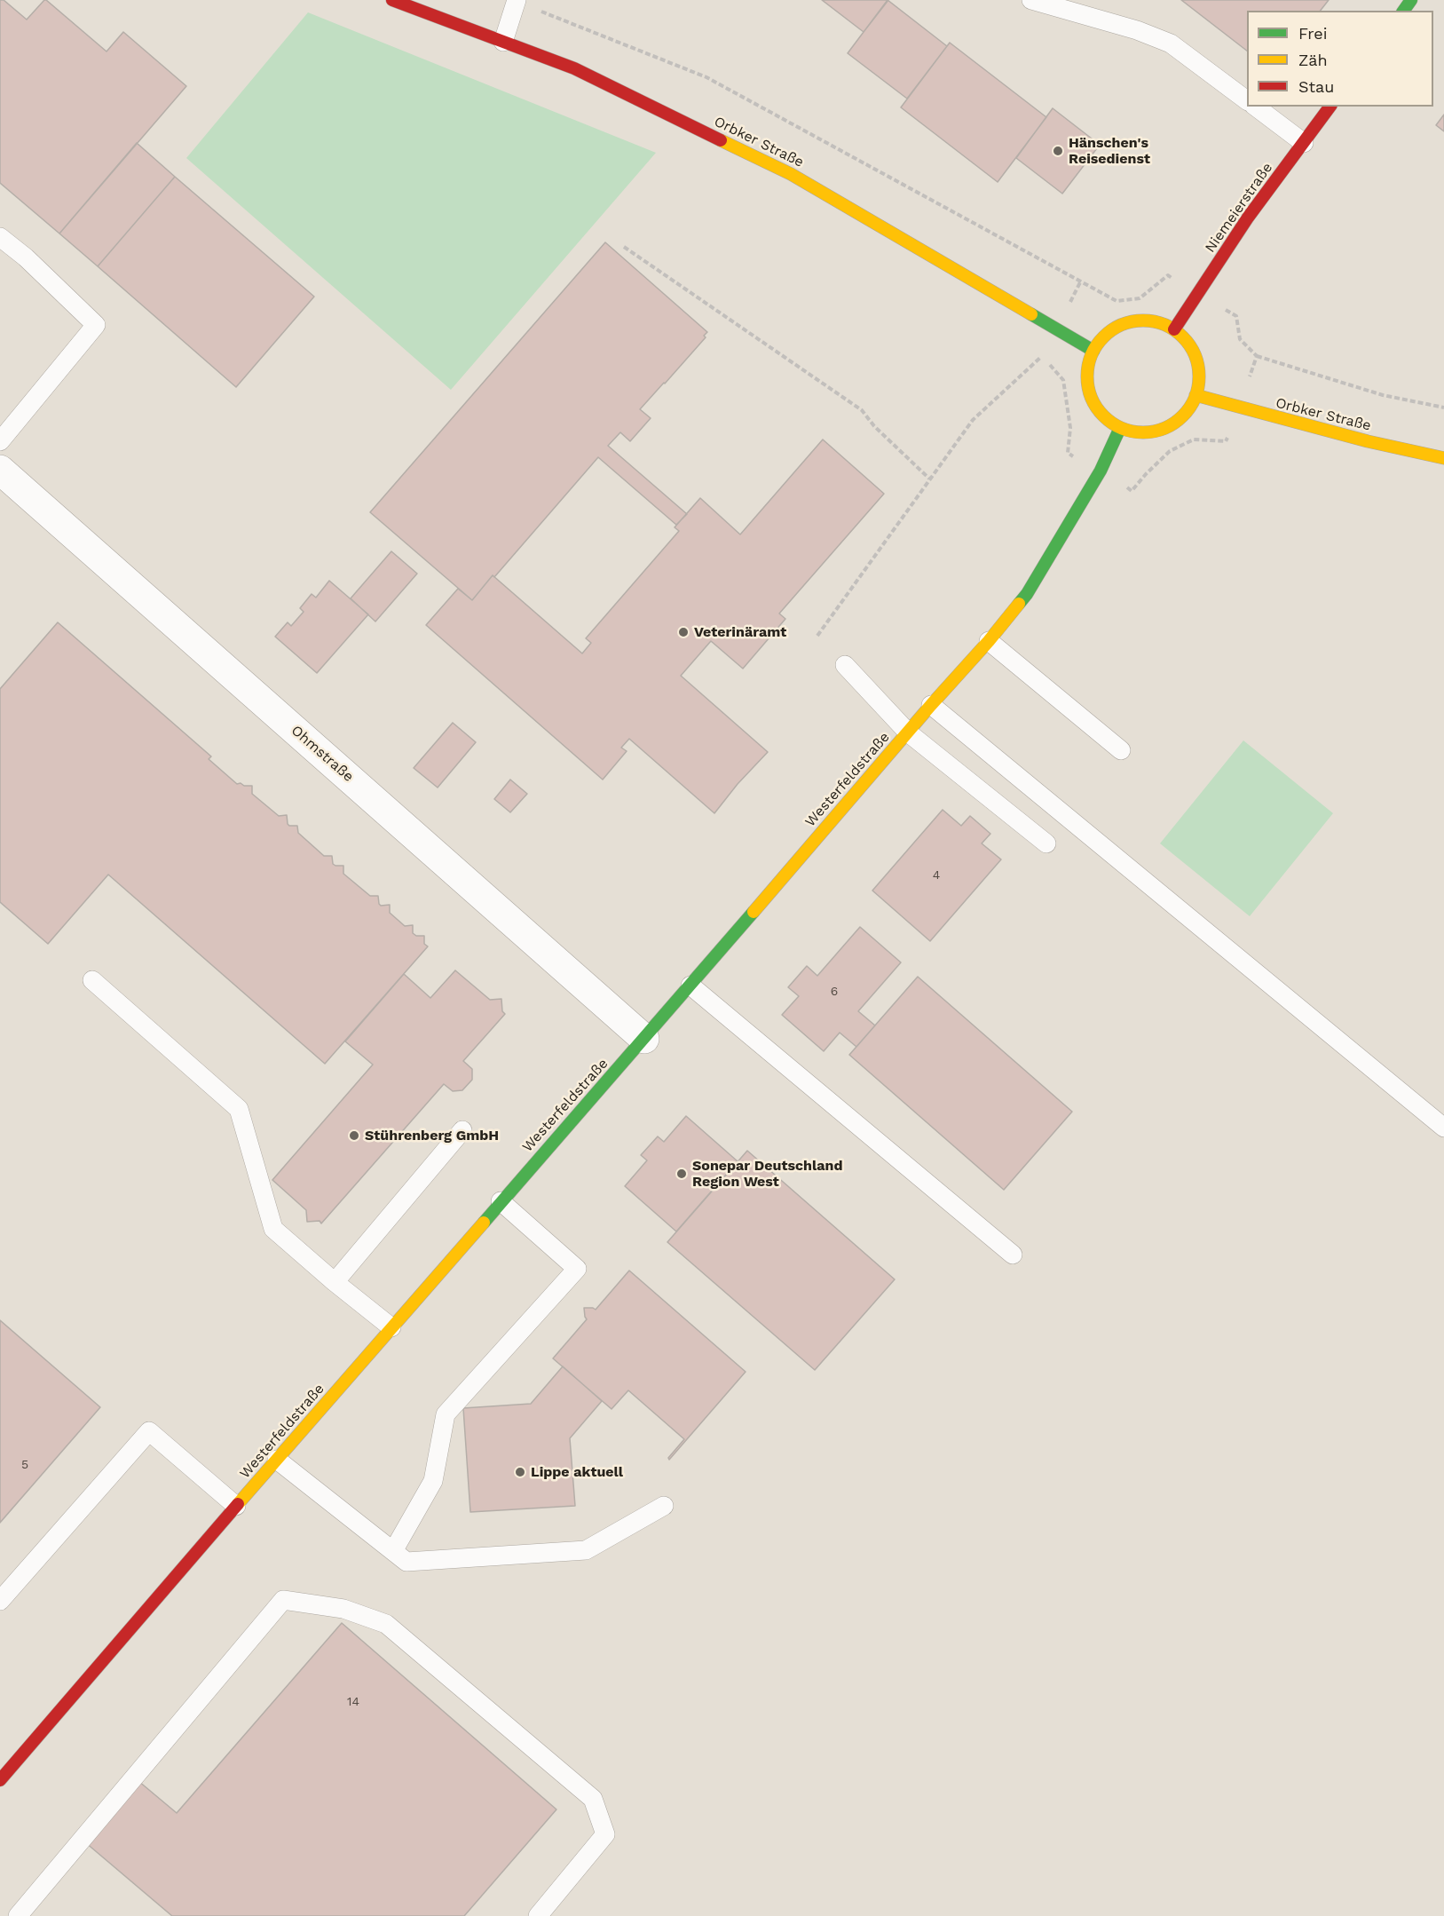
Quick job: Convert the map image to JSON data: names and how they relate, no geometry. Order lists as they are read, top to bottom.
{
  "streets": {
    "street": [
      "Orbker Straße",
      "Niemeierstraße",
      "Ohmstraße",
      "Westerfeldstraße"
    ]
  },
  "crossings": [
    ["Orbker Straße", "Niemeierstraße"],
    ["Orbker Straße", "Westerfeldstraße"],
    ["Niemeierstraße", "Westerfeldstraße"],
    ["Ohmstraße", "Westerfeldstraße"]
  ],
  "places": [
    "Hänschen's Reisedienst",
    "Veterinäramt",
    "Stührenberg GmbH",
    "Sonepar Deutschland Region West",
    "Lippe aktuell"
  ],
  "house_numbers": [
    "4",
    "6",
    "5",
    "14"
  ],
  "legend": ["Frei", "Zäh", "Stau"]
}
